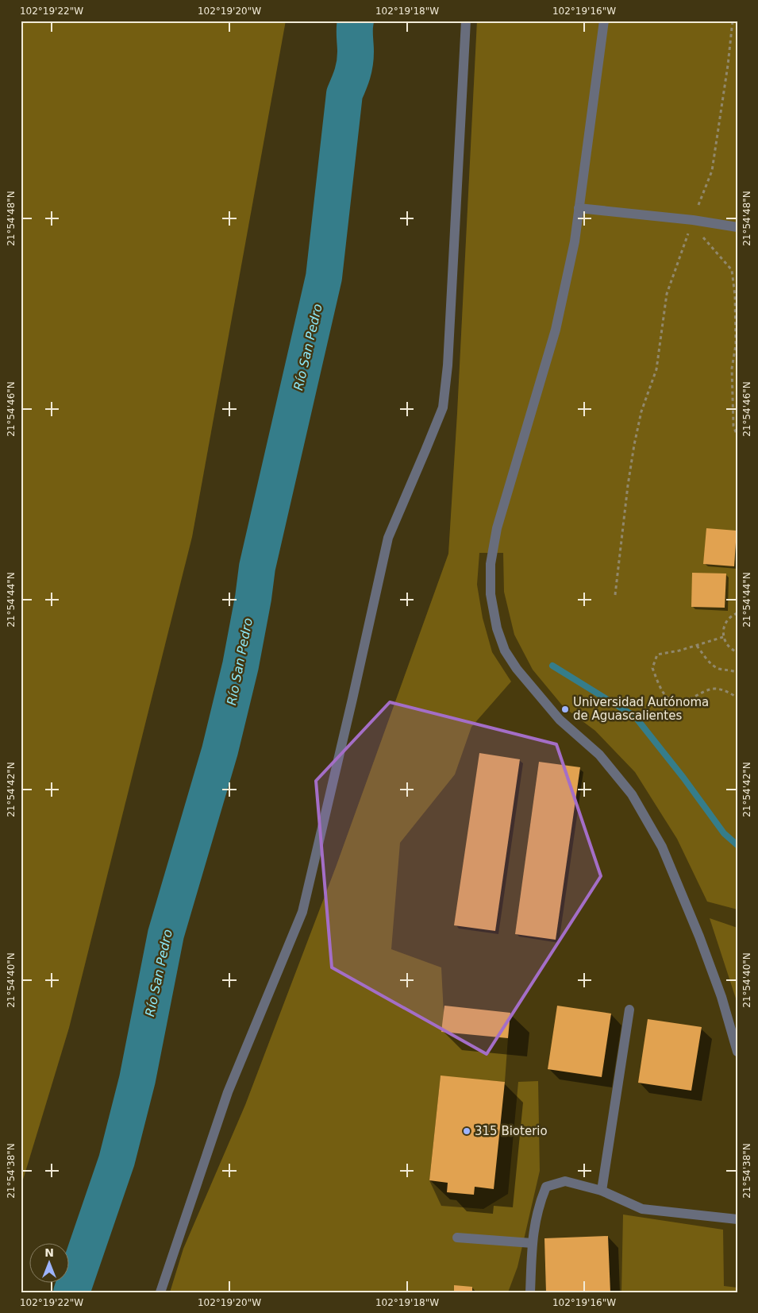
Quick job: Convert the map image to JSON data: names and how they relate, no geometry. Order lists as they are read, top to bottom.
{
  "water": ["Río San Pedro"],
  "places": ["Universidad Autónoma de Aguascalientes", "315 Bioterio"],
  "north": "top",
  "coordinates": [
    "102°19'22\"W",
    "102°19'20\"W",
    "102°19'18\"W",
    "102°19'16\"W",
    "21°54'48\"N",
    "21°54'46\"N",
    "21°54'44\"N",
    "21°54'42\"N",
    "21°54'40\"N",
    "21°54'38\"N"
  ]
}
